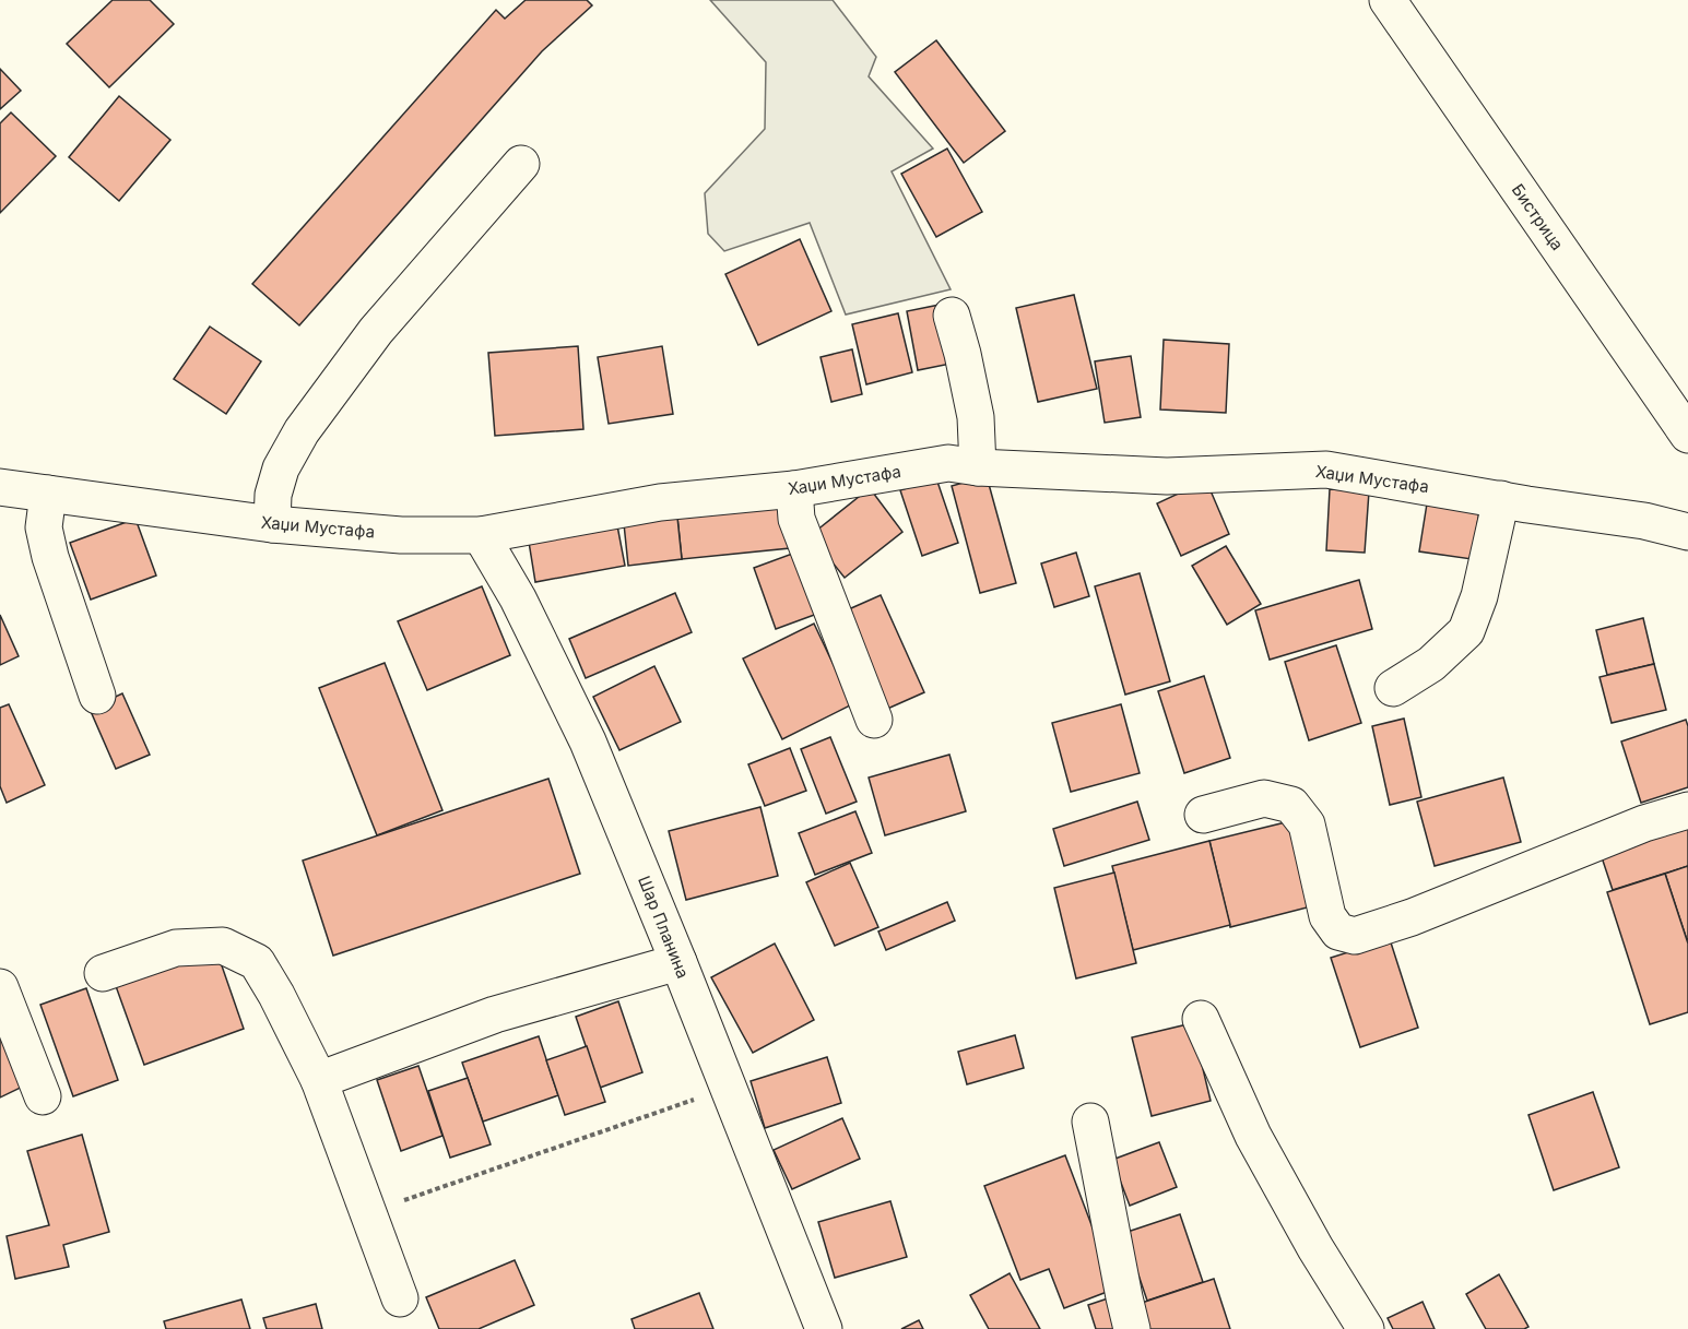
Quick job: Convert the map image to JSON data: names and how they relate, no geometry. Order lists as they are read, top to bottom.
{
  "streets": {
    "street": ["Бистрица", "Хаџи Мустафа", "Шар Планина"]
  },
  "crossings": [
    ["Хаџи Мустафа", "Шар Планина"]
  ]
}
